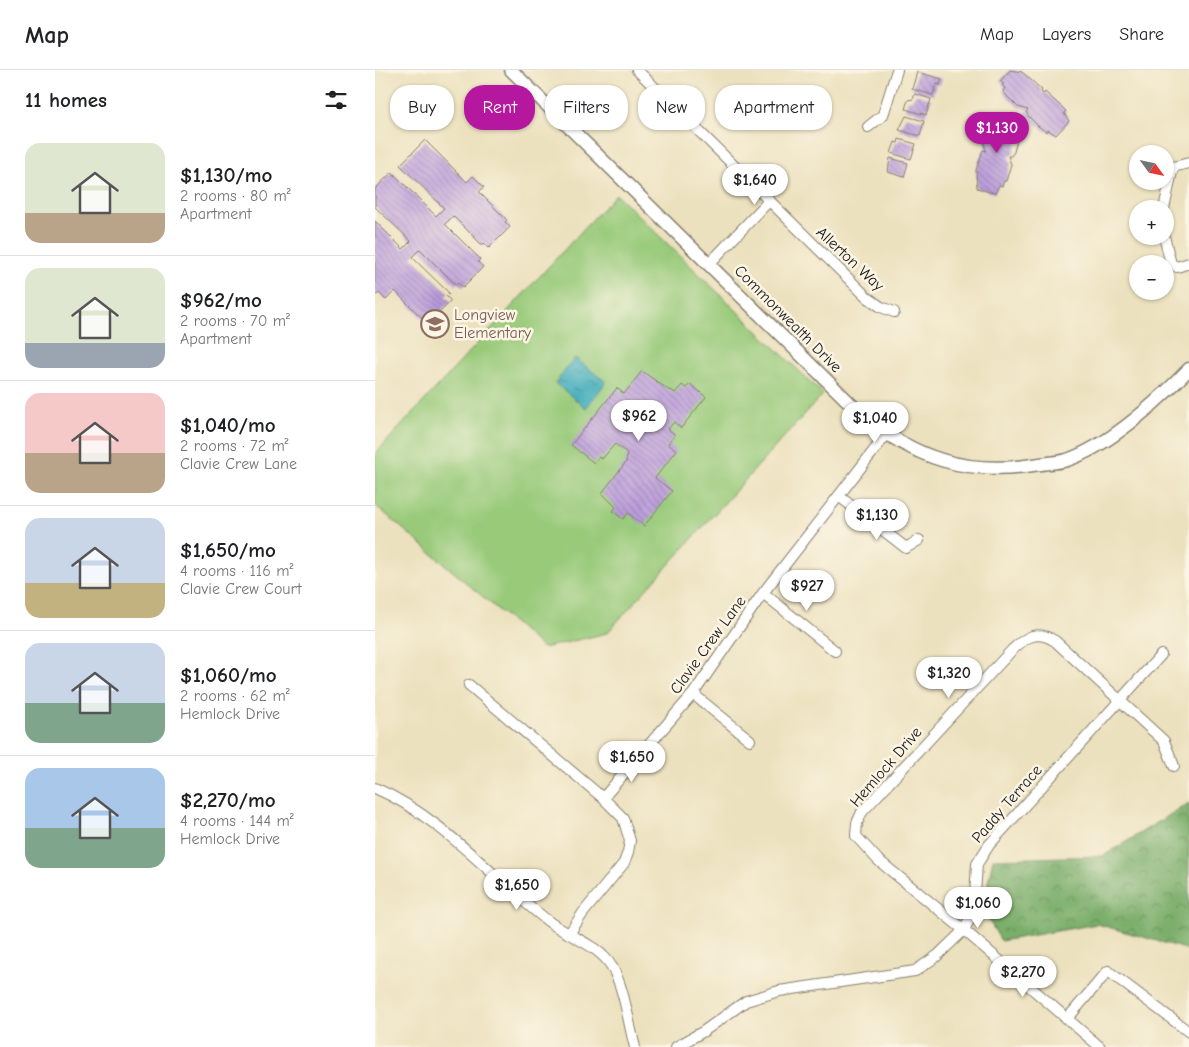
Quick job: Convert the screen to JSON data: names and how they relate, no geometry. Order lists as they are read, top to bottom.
{
  "streets": {
    "street": [
      "Allerton Way",
      "Commonwealth Drive",
      "Clavie Crew Lane",
      "Hemlock Drive",
      "Paddy Terrace"
    ]
  },
  "crossings": [
    ["Commonwealth Drive", "Clavie Crew Lane"],
    ["Hemlock Drive", "Paddy Terrace"]
  ],
  "places": {
    "school or university": ["Longview Elementary"]
  },
  "north": "bottom right",
  "page": {
    "header": "Map",
    "nav": ["Map", "Layers", "Share"],
    "heading": "11 homes",
    "chip": [
      "Buy",
      "Rent",
      "Filters",
      "New",
      "Apartment"
    ],
    "price": [
      "$1,130",
      "$1,640",
      "$962",
      "$1,040",
      "$1,130",
      "$927",
      "$1,320",
      "$1,650",
      "$1,650",
      "$1,060",
      "$2,270"
    ],
    "list": [
      {
        "name": "$1,130/mo",
        "note": "2 rooms · 80 m² · Apartment"
      },
      {
        "name": "$962/mo",
        "note": "2 rooms · 70 m² · Apartment"
      },
      {
        "name": "$1,040/mo",
        "note": "2 rooms · 72 m² · Clavie Crew Lane"
      },
      {
        "name": "$1,650/mo",
        "note": "4 rooms · 116 m² · Clavie Crew Court"
      },
      {
        "name": "$1,060/mo",
        "note": "2 rooms · 62 m² · Hemlock Drive"
      },
      {
        "name": "$2,270/mo",
        "note": "4 rooms · 144 m² · Hemlock Drive"
      }
    ],
    "map_buttons": ["+", "−"]
  }
}
